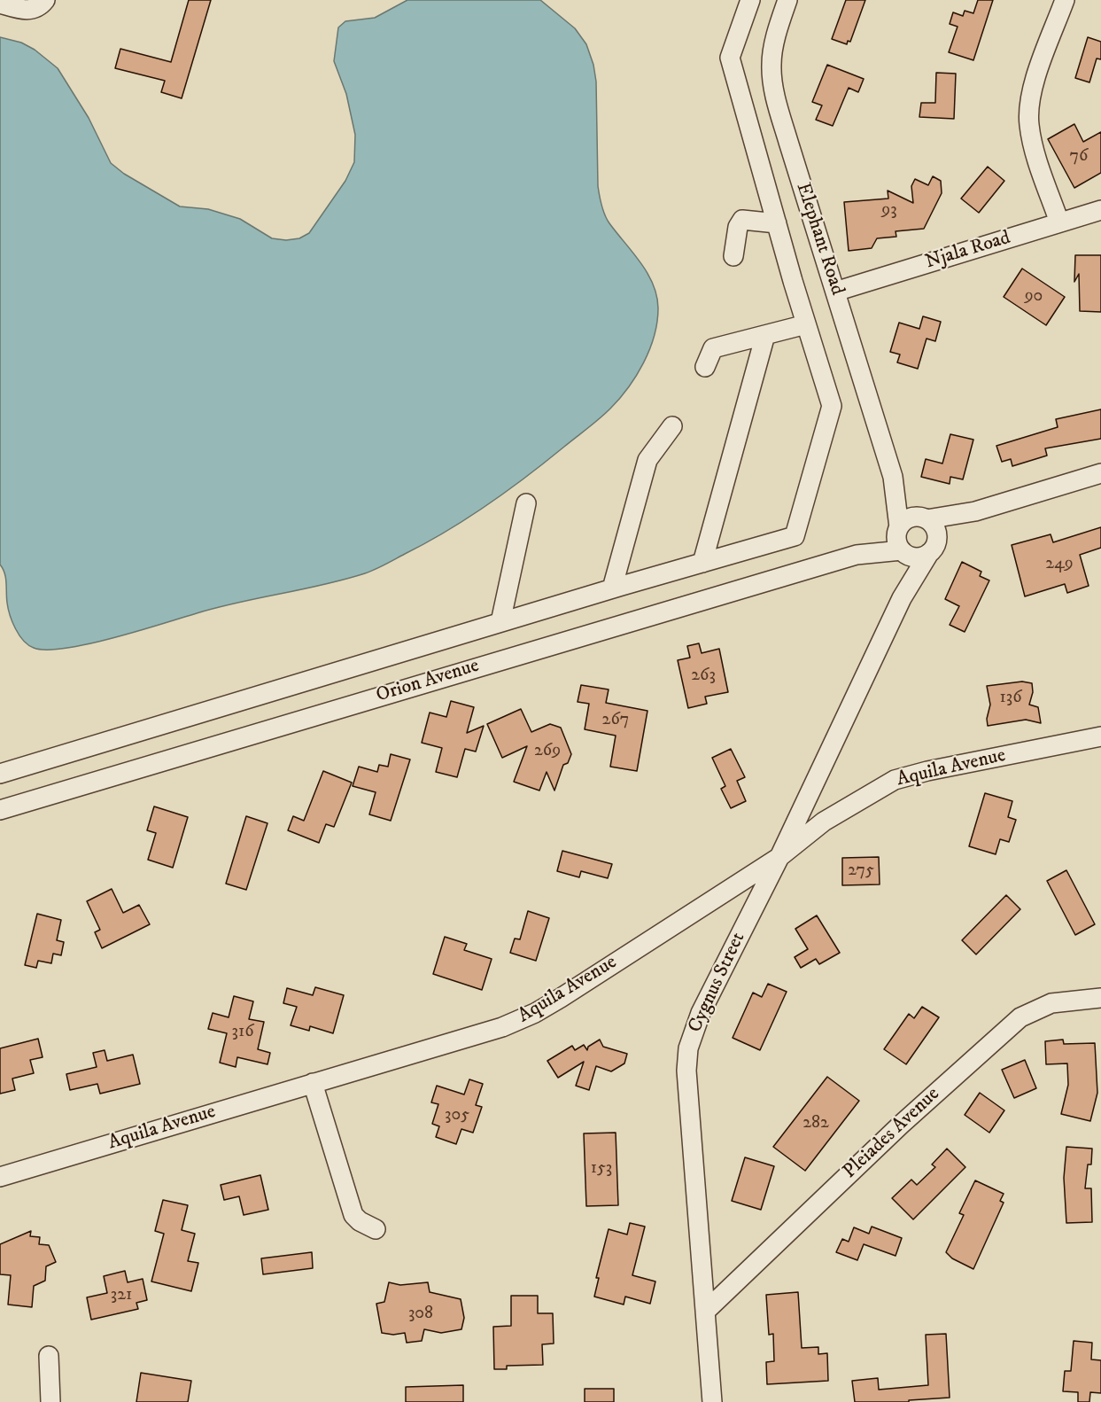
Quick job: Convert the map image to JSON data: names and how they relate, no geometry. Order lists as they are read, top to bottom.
{
  "streets": {
    "street": [
      "Elephant Road",
      "Njala Road",
      "Orion Avenue",
      "Aquila Avenue",
      "Cygnus Street",
      "Pleiades Avenue"
    ]
  },
  "crossings": [
    ["Elephant Road", "Njala Road"],
    ["Elephant Road", "Orion Avenue"],
    ["Elephant Road", "Cygnus Street"],
    ["Orion Avenue", "Cygnus Street"],
    ["Aquila Avenue", "Cygnus Street"],
    ["Cygnus Street", "Pleiades Avenue"]
  ],
  "house_numbers": [
    "76",
    "93",
    "90",
    "249",
    "263",
    "136",
    "267",
    "269",
    "275",
    "316",
    "305",
    "282",
    "153",
    "321",
    "308"
  ]
}
